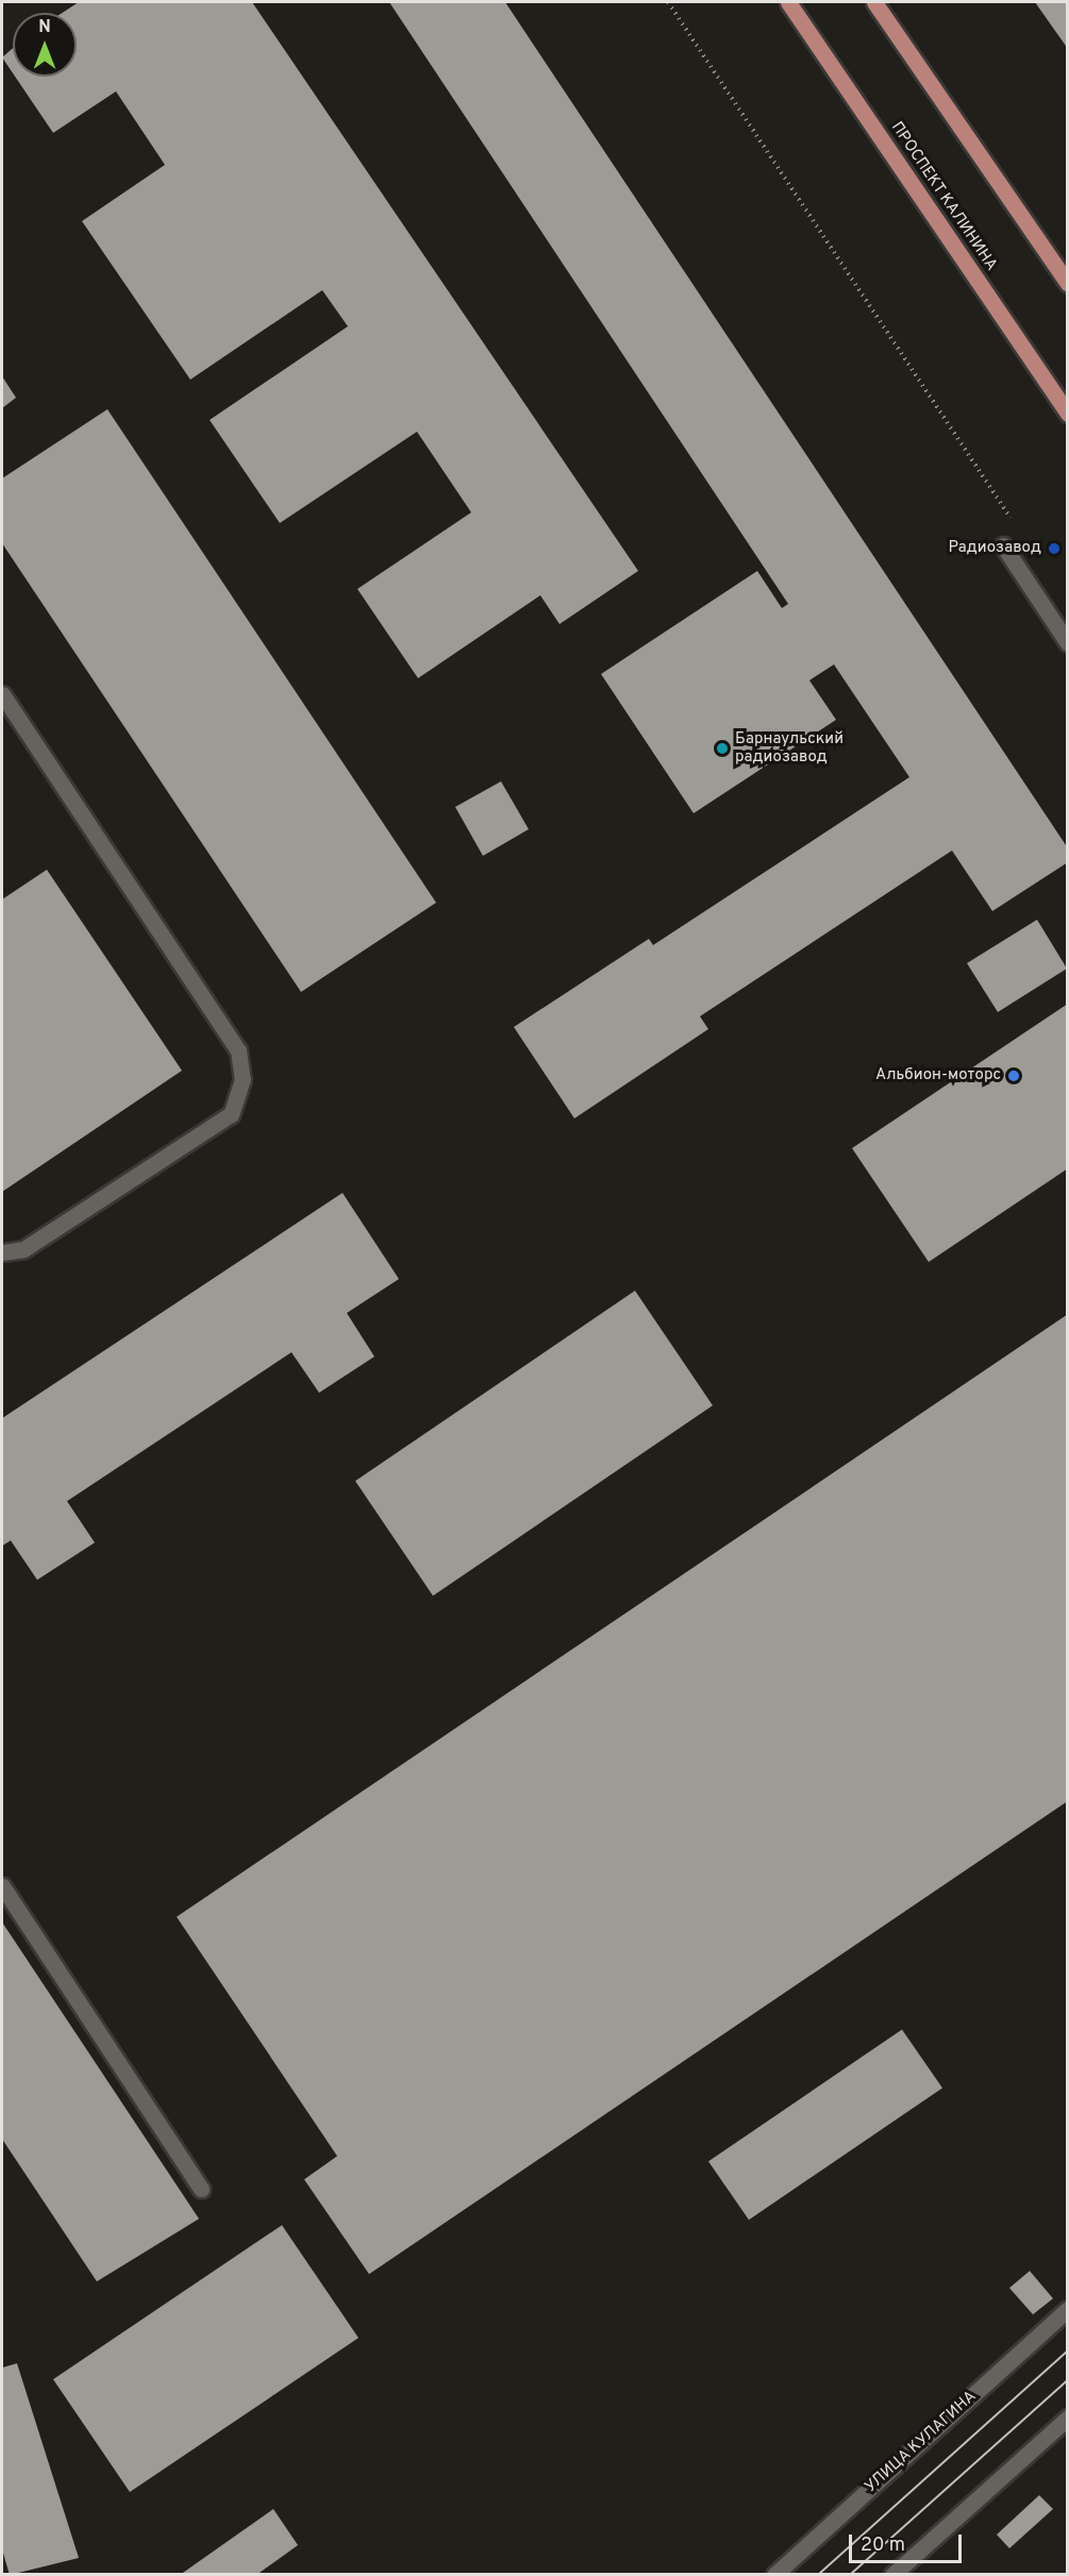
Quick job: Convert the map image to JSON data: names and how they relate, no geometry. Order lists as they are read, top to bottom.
{
  "streets": {
    "main road": ["ПРОСПЕКТ КАЛИНИНА"],
    "street": ["УЛИЦА КУЛАГИНА"]
  },
  "places": ["Радиозавод", "Барнаульский радиозавод", "Альбион-моторс"],
  "scale_bar": "20 m",
  "north": "top"
}
